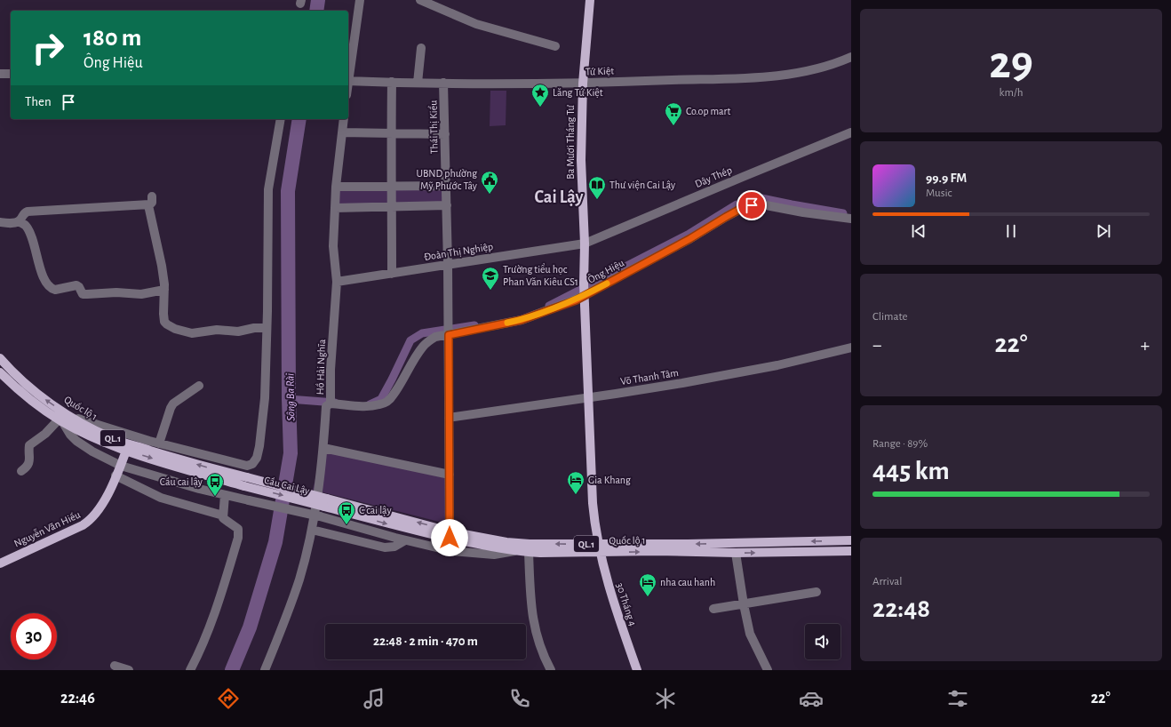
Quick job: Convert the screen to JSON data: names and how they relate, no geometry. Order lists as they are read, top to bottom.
{
  "streets": {
    "main road": [
      "Ba Mươi Tháng Tư",
      "Quốc lộ 1",
      "QL.1",
      "Cầu Cai Lậy",
      "Nguyễn Văn Hiếu",
      "30 Tháng 4"
    ],
    "street": [
      "Tứ Kiệt",
      "Thái Thị Kiểu",
      "Dây Thép",
      "Đoàn Thị Nghiệp",
      "Ông Hiệu",
      "Hồ Hải Nghĩa",
      "Võ Thanh Tâm"
    ]
  },
  "crossings": [
    ["Tứ Kiệt", "Thái Thị Kiểu"],
    ["Tứ Kiệt", "Ba Mươi Tháng Tư"],
    ["Thái Thị Kiểu", "Đoàn Thị Nghiệp"],
    ["Thái Thị Kiểu", "Ông Hiệu"],
    ["Ba Mươi Tháng Tư", "Dây Thép"],
    ["Ba Mươi Tháng Tư", "Đoàn Thị Nghiệp"],
    ["Ba Mươi Tháng Tư", "Võ Thanh Tâm"],
    ["Dây Thép", "Đoàn Thị Nghiệp"],
    ["Đoàn Thị Nghiệp", "Hồ Hải Nghĩa"],
    ["Ông Hiệu", "Hồ Hải Nghĩa"],
    ["Quốc lộ 1", "Cầu Cai Lậy"],
    ["Quốc lộ 1", "Nguyễn Văn Hiếu"],
    ["Quốc lộ 1", "30 Tháng 4"]
  ],
  "districts": ["Cai Lậy"],
  "water": ["Sông Ba Rài"],
  "places": {
    "place": ["Lăng Tứ Kiệt"],
    "supermarket": ["Co.op mart"],
    "public building": ["UBND phường Mỹ Phước Tây"],
    "library": ["Thư viện Cai Lậy"],
    "school or university": ["Trường tiểu học Phan Văn Kiêu CS1"],
    "hotel": ["Gia Khang", "nha cau hanh"],
    "bus stop": ["Cầu cai lậy", "C cai lậy"]
  },
  "page": {
    "tile": [
      ["29", "km/h"],
      "Climate",
      ["Range · 89%", "445 km"],
      ["Arrival", "22:48"]
    ],
    "turn": ["180 m", "Ông Hiệu"],
    "then": "Then",
    "song": ["99.9 FM", "Music"],
    "heat": ["−", "22°", "+"],
    "limit": "30",
    "trip": "22:48 · 2 min · 470 m",
    "tabs": ["22:46", "22°"]
  }
}
